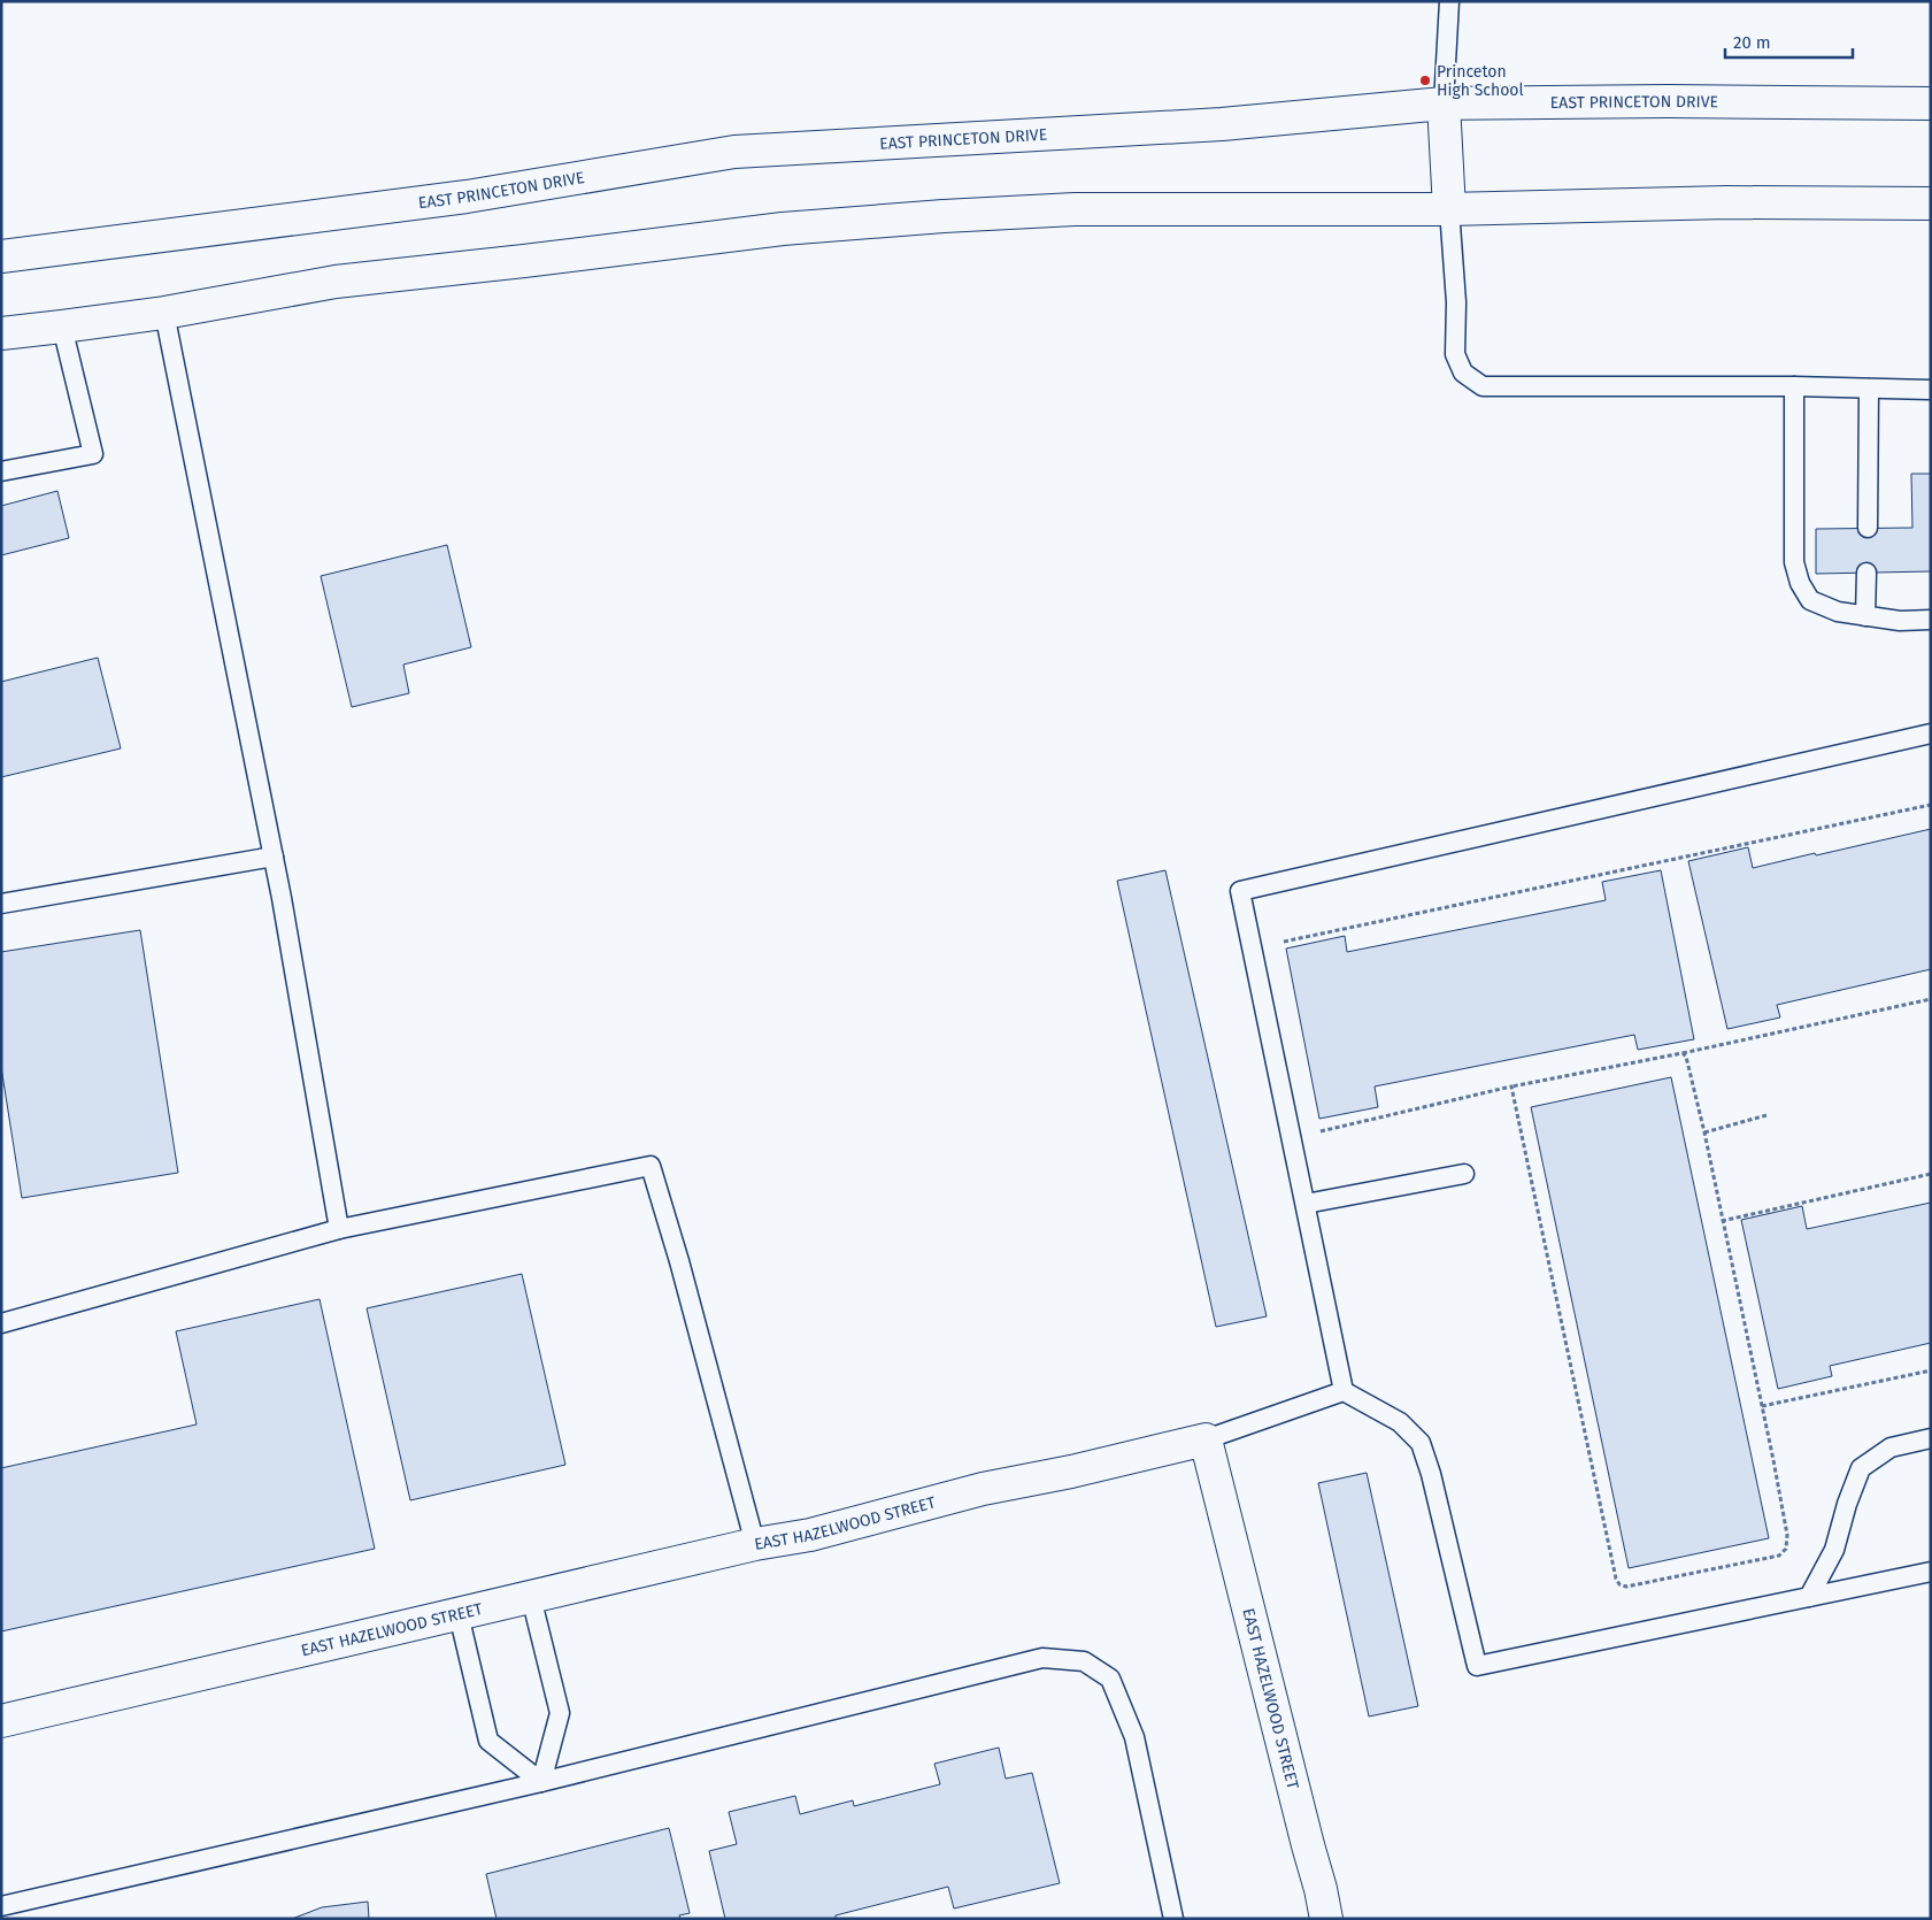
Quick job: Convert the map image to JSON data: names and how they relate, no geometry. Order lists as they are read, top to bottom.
{
  "streets": {
    "main road": ["EAST PRINCETON DRIVE", "EAST HAZELWOOD STREET"]
  },
  "places": ["Princeton High School"],
  "scale_bar": "20 m"
}
